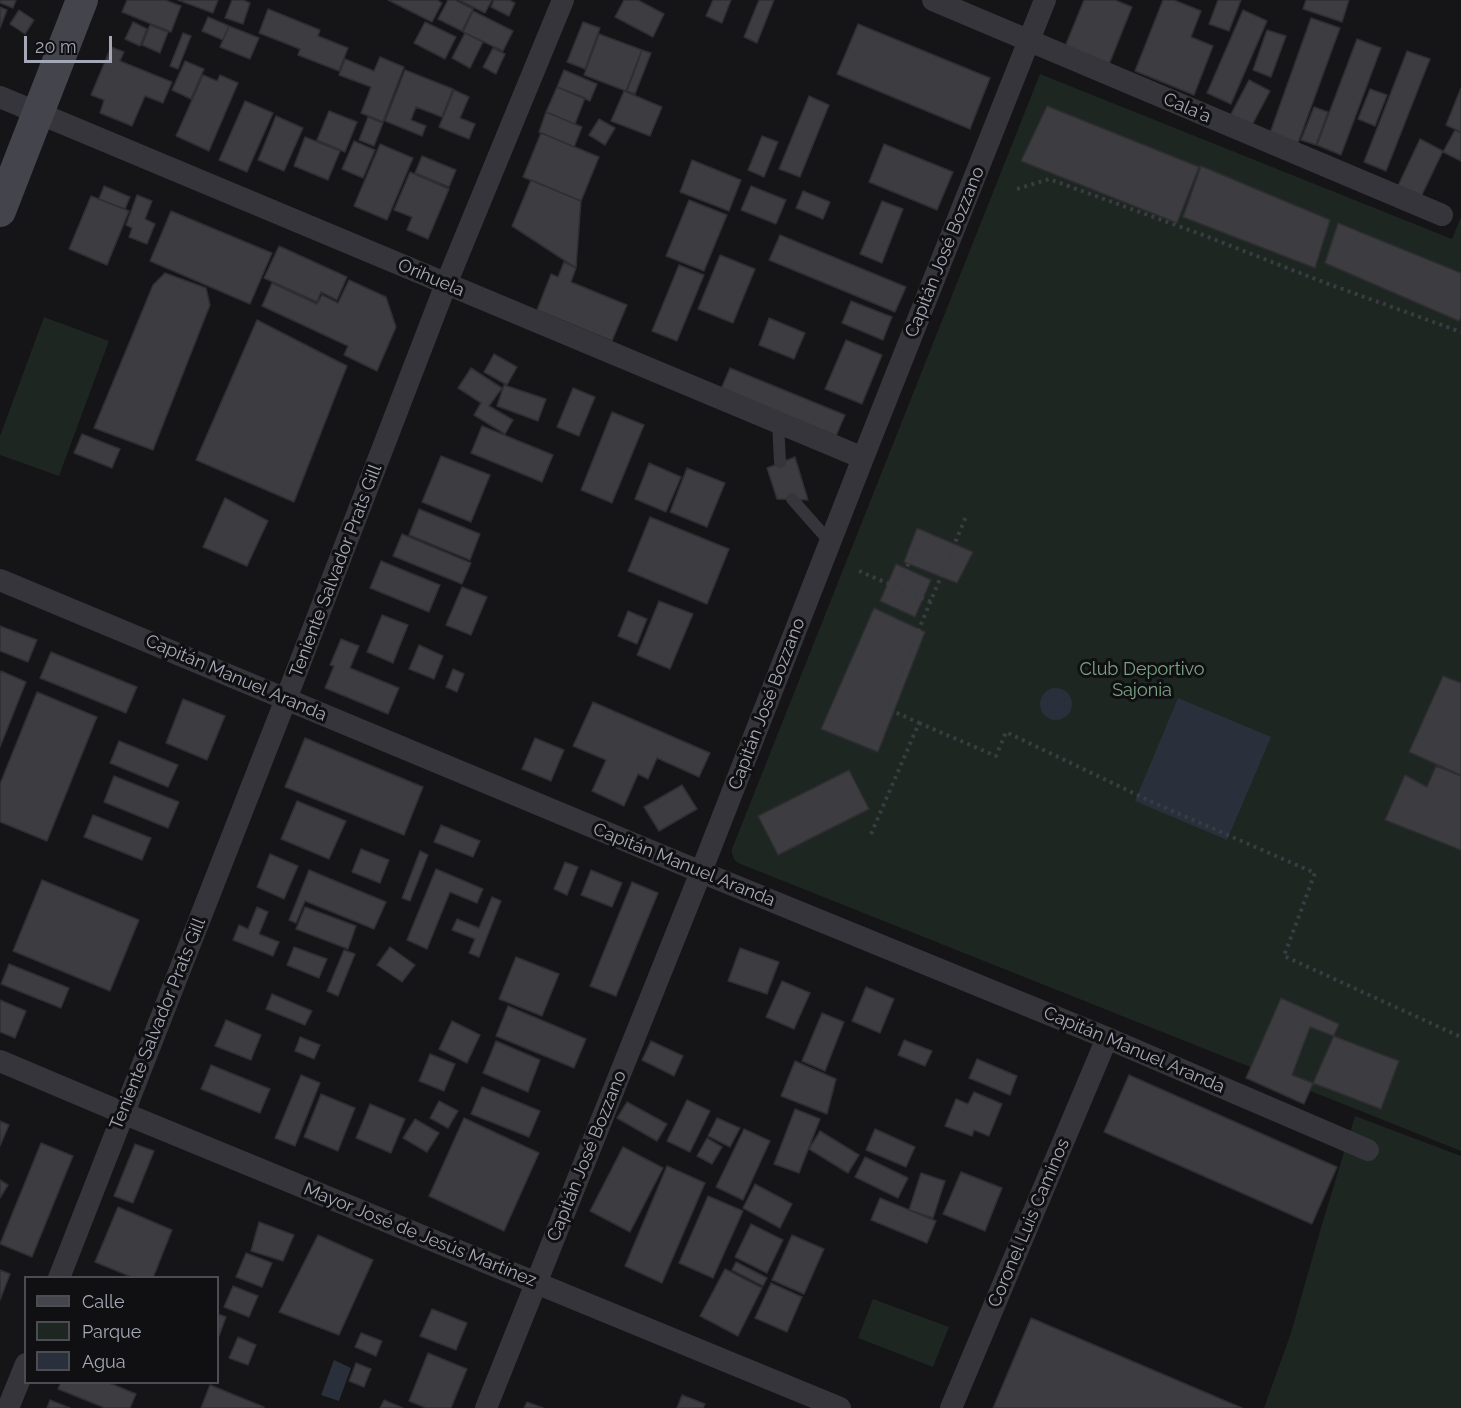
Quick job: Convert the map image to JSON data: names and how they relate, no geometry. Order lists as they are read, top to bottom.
{
  "streets": {
    "street": [
      "Cala'a",
      "Capitán José Bozzano",
      "Orihuela",
      "Teniente Salvador Prats Gill",
      "Capitán Manuel Aranda",
      "Coronel Luis Caminos",
      "Mayor José de Jesús Martínez"
    ]
  },
  "crossings": [
    ["Cala'a", "Capitán José Bozzano"],
    ["Capitán José Bozzano", "Orihuela"],
    ["Capitán José Bozzano", "Capitán Manuel Aranda"],
    ["Capitán José Bozzano", "Mayor José de Jesús Martínez"],
    ["Orihuela", "Teniente Salvador Prats Gill"],
    ["Teniente Salvador Prats Gill", "Capitán Manuel Aranda"],
    ["Teniente Salvador Prats Gill", "Mayor José de Jesús Martínez"],
    ["Capitán Manuel Aranda", "Coronel Luis Caminos"]
  ],
  "parks": ["Club Deportivo Sajonia"],
  "legend": ["Calle", "Parque", "Agua"],
  "scale_bar": "20 m"
}
